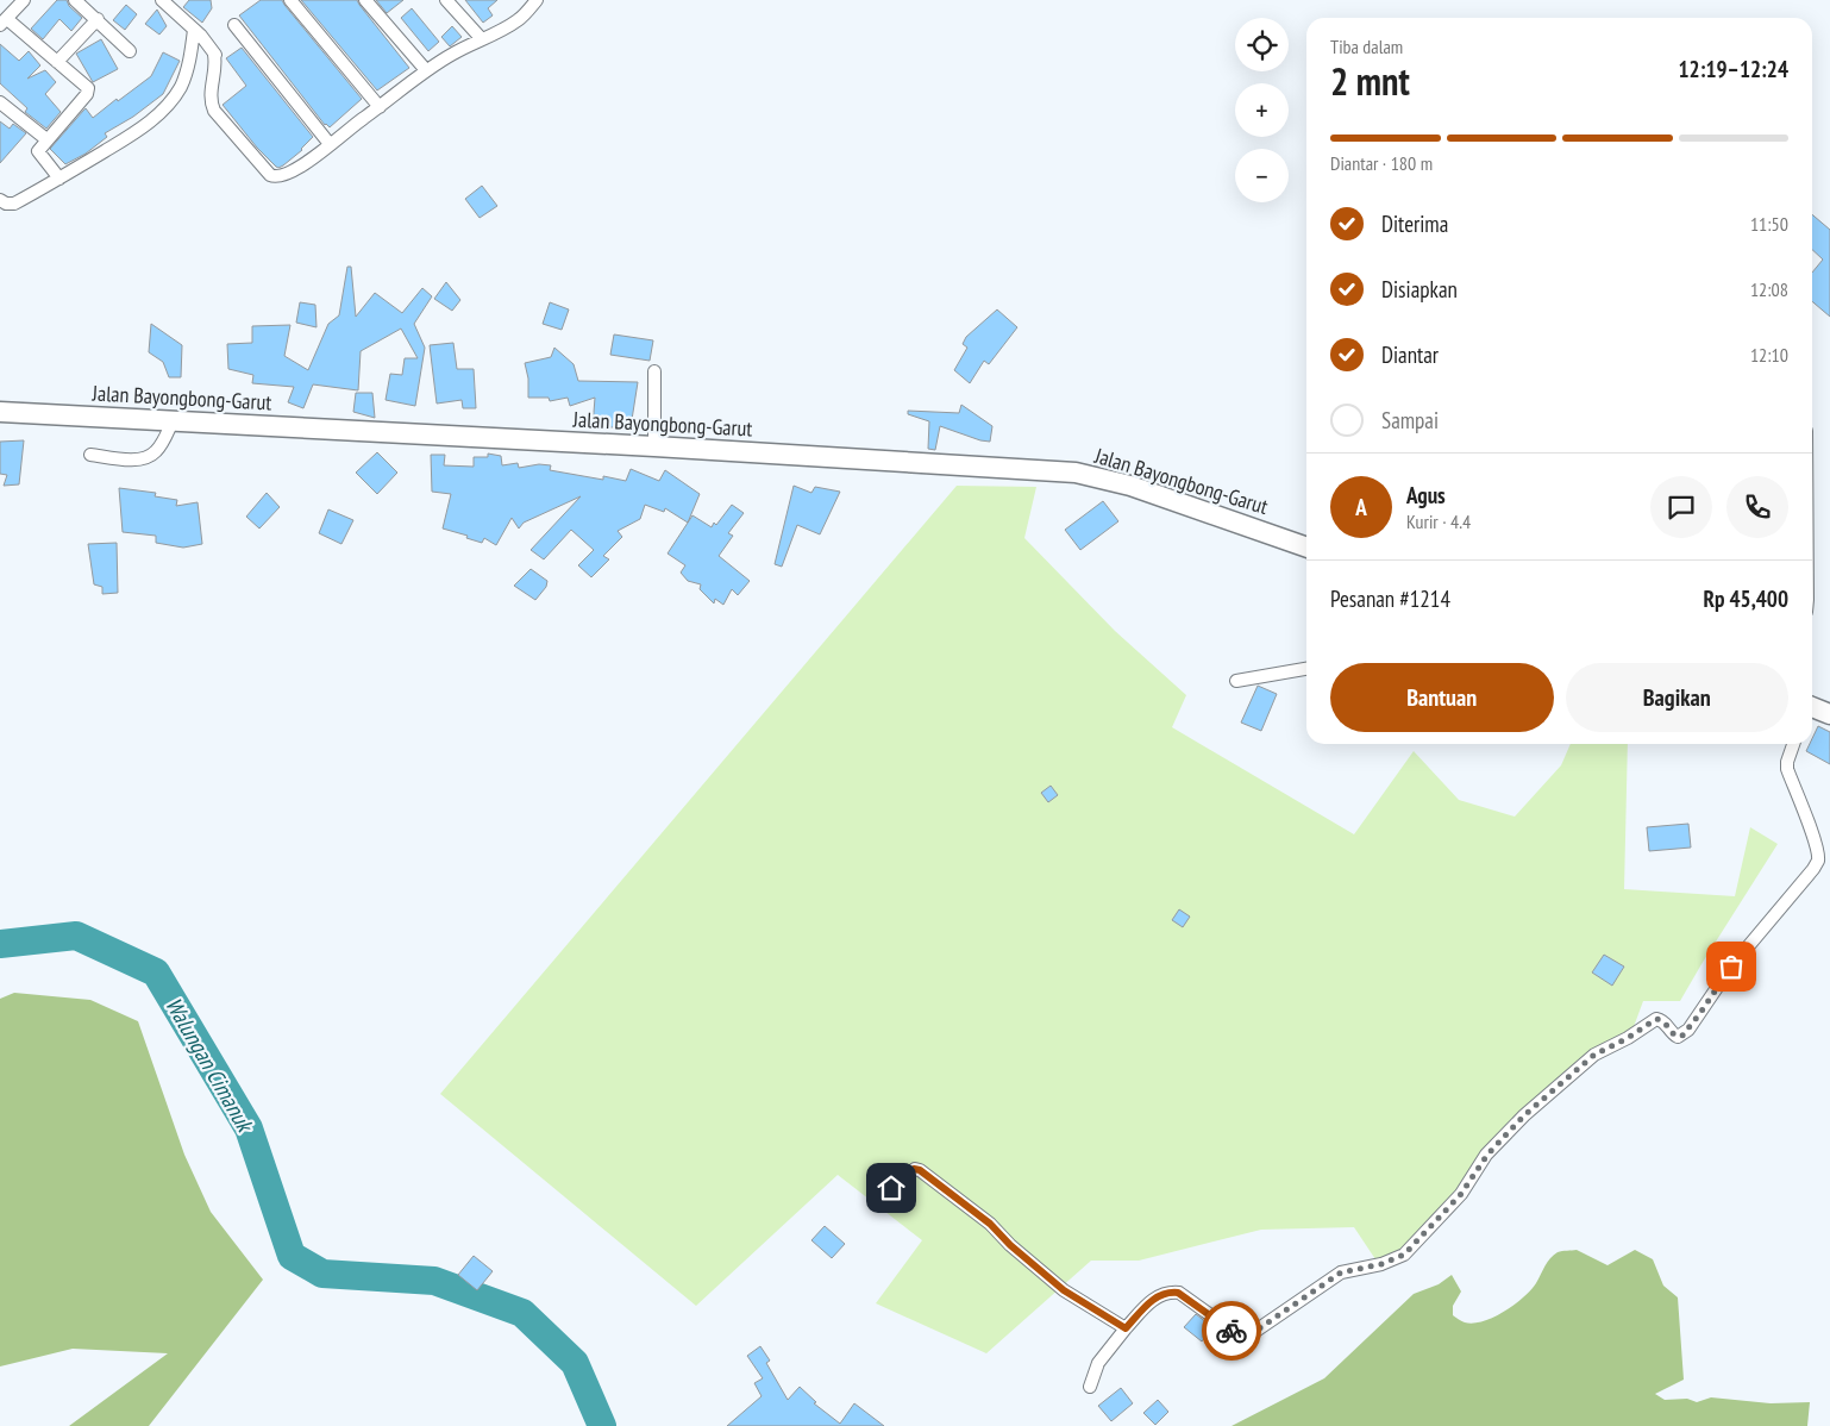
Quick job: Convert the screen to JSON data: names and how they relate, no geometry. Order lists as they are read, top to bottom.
{
  "streets": {
    "main road": ["Jalan Bayongbong-Garut"]
  },
  "water": ["Walungan Cimanuk"],
  "page": {
    "map_buttons": ["+", "−"],
    "heading": ["2 mnt", "Tiba dalam", "12:19–12:24"],
    "panel": [
      "Agus",
      "Kurir · 4.4",
      "Pesanan #1214",
      "Rp 45,400"
    ],
    "bar": "Diantar · 180 m",
    "list": [
      ["Diterima", "11:50"],
      ["Disiapkan", "12:08"],
      ["Diantar", "12:10"],
      "Sampai"
    ],
    "round": "A",
    "buttons": ["Bantuan", "Bagikan"]
  }
}
